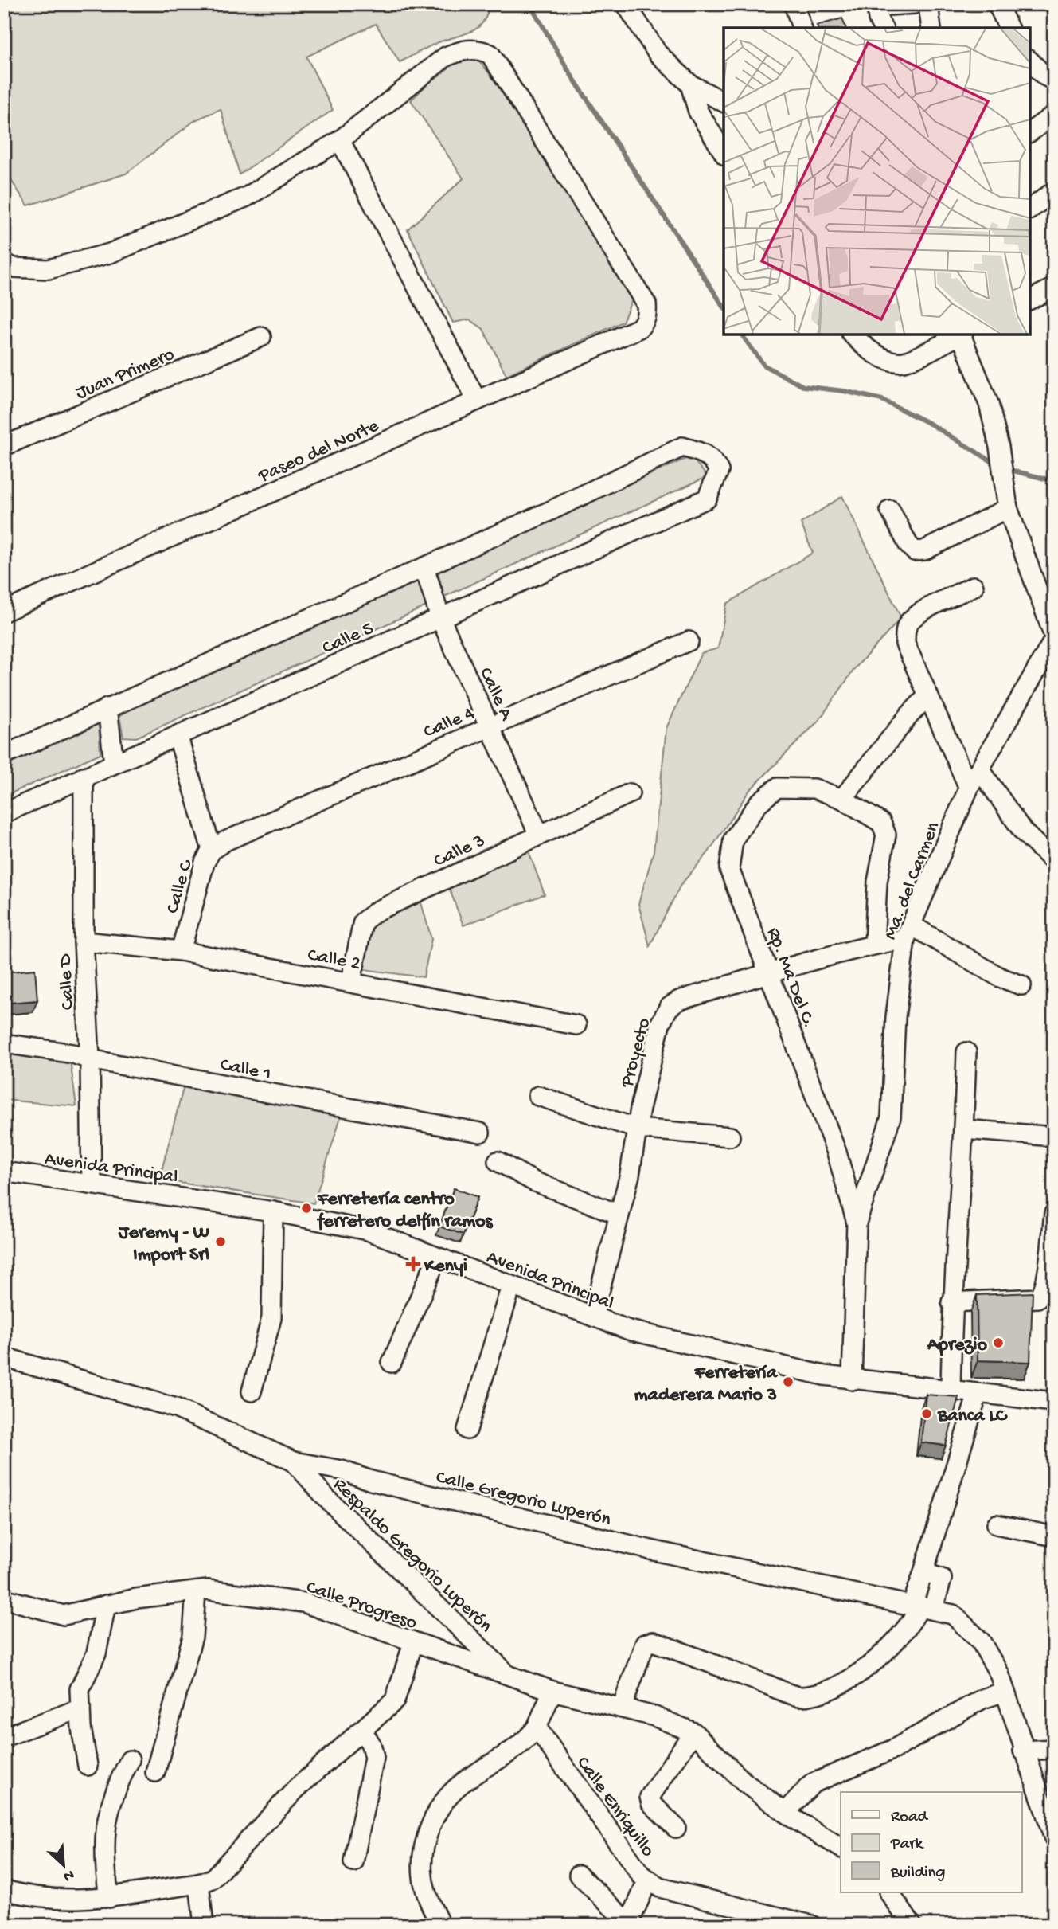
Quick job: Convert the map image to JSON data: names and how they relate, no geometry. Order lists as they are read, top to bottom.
{
  "streets": {
    "street": [
      "Juan Primero",
      "Paseo del Norte",
      "Calle 5",
      "Calle A",
      "Calle 4",
      "Calle 3",
      "Ma. del Carmen",
      "Calle C",
      "Calle 2",
      "Rp. Ma Del C.",
      "Calle D",
      "Proyecto",
      "Calle 1",
      "Avenida Principal",
      "Calle Gregorio Luperón",
      "Respaldo Gregorio Luperón",
      "Calle Progreso",
      "Calle Enriquillo"
    ]
  },
  "crossings": [
    ["Calle 5", "Calle A"],
    ["Calle 5", "Calle D"],
    ["Calle A", "Calle 4"],
    ["Calle A", "Calle 3"],
    ["Calle 4", "Calle C"],
    ["Calle 3", "Calle 2"],
    ["Ma. del Carmen", "Rp. Ma Del C."],
    ["Ma. del Carmen", "Proyecto"],
    ["Calle C", "Calle 2"],
    ["Calle 2", "Calle D"],
    ["Rp. Ma Del C.", "Proyecto"],
    ["Calle D", "Calle 1"],
    ["Calle D", "Avenida Principal"],
    ["Proyecto", "Avenida Principal"],
    ["Calle Gregorio Luperón", "Respaldo Gregorio Luperón"],
    ["Respaldo Gregorio Luperón", "Calle Progreso"]
  ],
  "places": {
    "other": [
      "Ferretería centro ferretero delfín ramos",
      "Jeremy - W Import Srl",
      "Aprezio",
      "Ferretería maderera Mario 3",
      "Banca LC"
    ],
    "health": ["Kenyi"]
  },
  "legend": ["Road", "Park", "Building"],
  "north": "bottom right"
}
